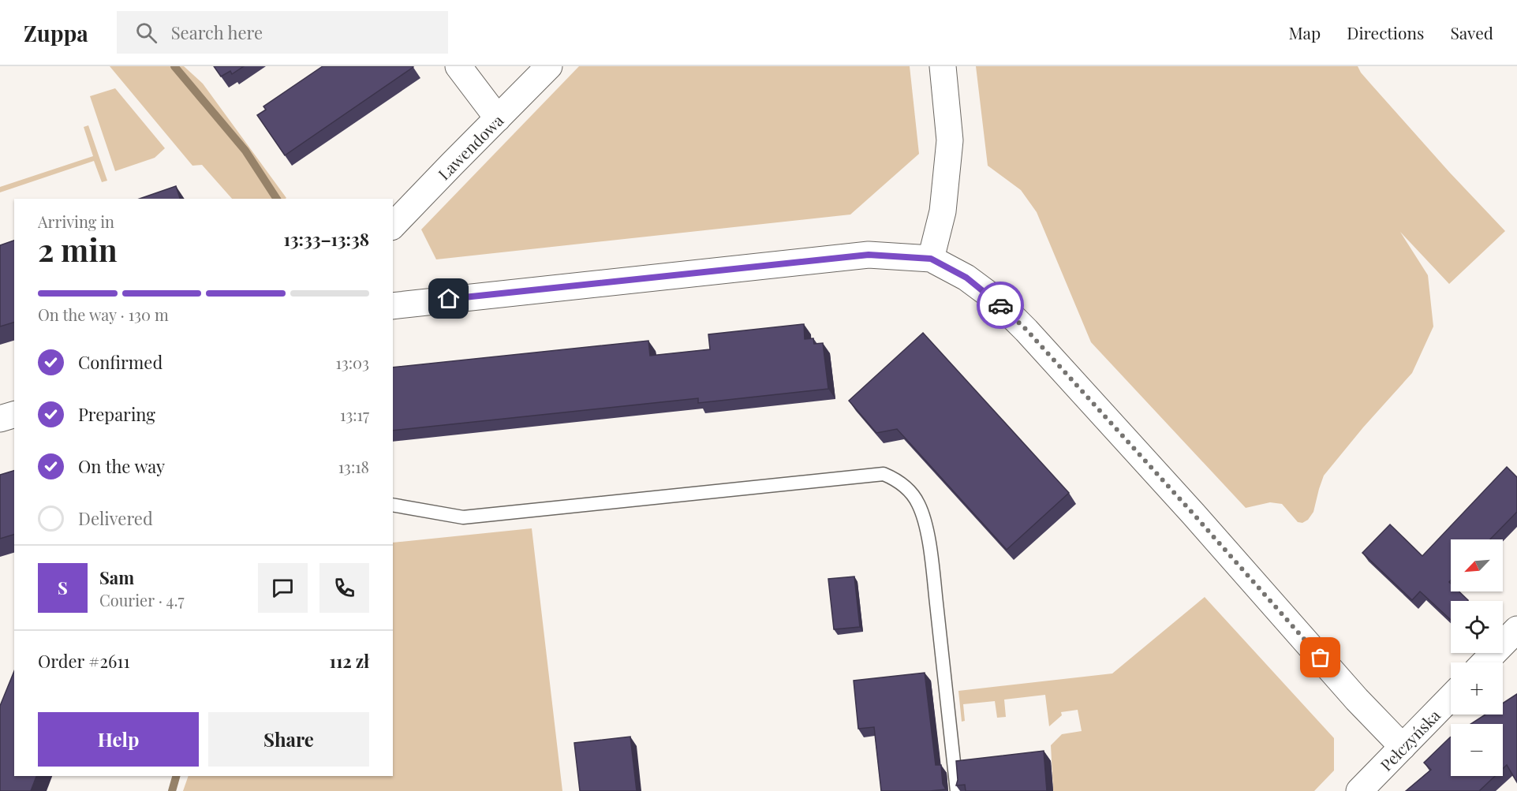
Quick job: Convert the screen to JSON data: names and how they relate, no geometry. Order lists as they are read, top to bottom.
{
  "streets": {
    "street": ["Lawendowa", "Pełczyńska"]
  },
  "north": "bottom left",
  "page": {
    "header": "Zuppa",
    "search": "Search here",
    "nav": ["Map", "Directions", "Saved"],
    "heading": ["2 min", "Arriving in", "13:33–13:38"],
    "panel": [
      "Sam",
      "Courier · 4.7",
      "Order #2611",
      "112 zł"
    ],
    "bar": "On the way · 130 m",
    "list": [
      ["Confirmed", "13:03"],
      ["Preparing", "13:17"],
      ["On the way", "13:18"],
      "Delivered"
    ],
    "map_buttons": ["+", "−"],
    "round": "S",
    "buttons": ["Help", "Share"]
  }
}
